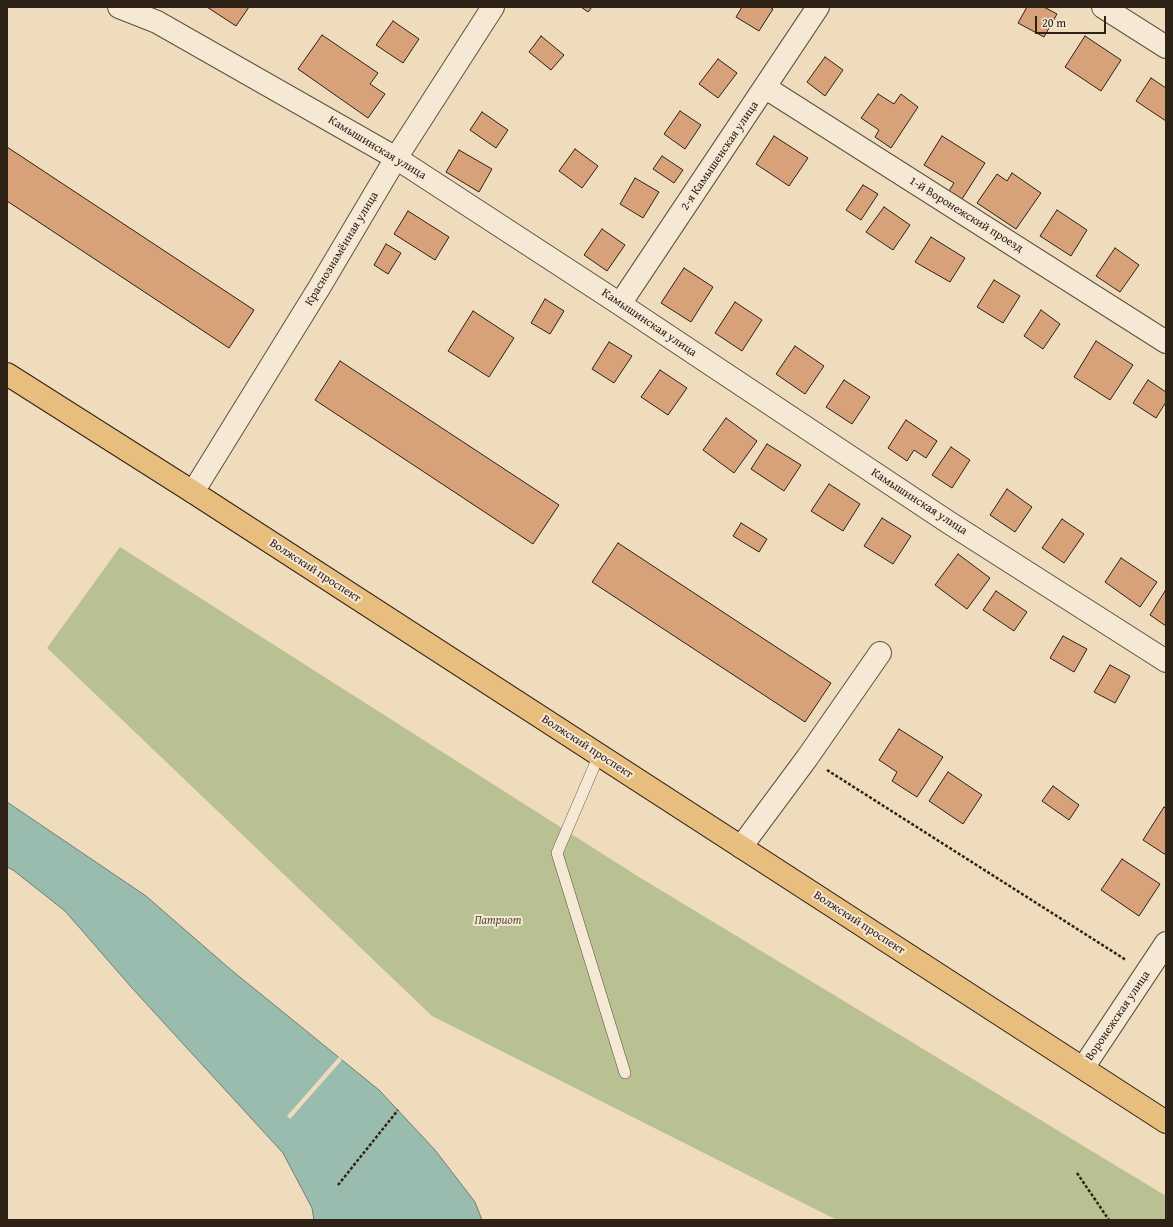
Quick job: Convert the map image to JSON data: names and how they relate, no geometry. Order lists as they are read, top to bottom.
{
  "streets": {
    "main road": ["Волжский проспект"],
    "street": [
      "Камышинская улица",
      "2-я Камышенская улица",
      "1-й Воронежский проезд",
      "Краснознамённая улица",
      "Воронежская улица"
    ]
  },
  "crossings": [
    ["Камышинская улица", "2-я Камышенская улица"],
    ["Камышинская улица", "Краснознамённая улица"],
    ["2-я Камышенская улица", "1-й Воронежский проезд"],
    ["Краснознамённая улица", "Волжский проспект"],
    ["Волжский проспект", "Воронежская улица"]
  ],
  "parks": ["Патриот"],
  "scale_bar": "20 m"
}
